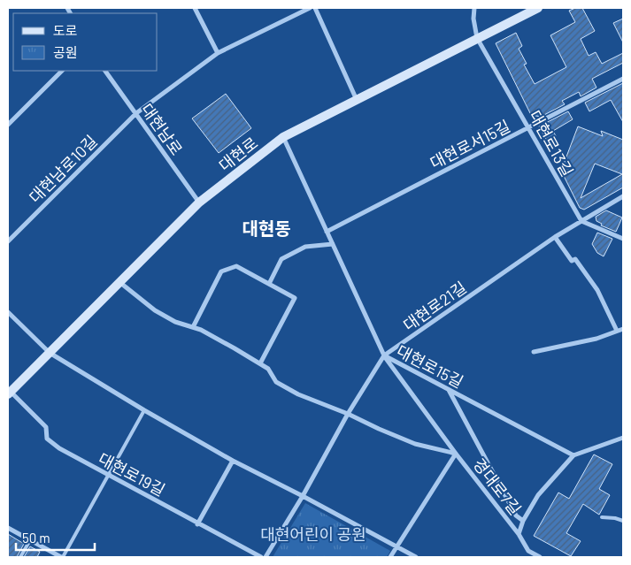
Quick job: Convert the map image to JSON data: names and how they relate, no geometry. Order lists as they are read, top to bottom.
{
  "streets": {
    "main road": ["대현로"],
    "street": [
      "대현남로",
      "대현로13길",
      "대현로서15길",
      "대현남로10길",
      "대현로21길",
      "대현로15길",
      "대현로19길",
      "경대로7길"
    ]
  },
  "crossings": [
    ["대현남로", "대현로"],
    ["대현남로", "대현남로10길"],
    ["대현로13길", "대현로서15길"],
    ["대현로13길", "대현로"],
    ["대현로13길", "대현로21길"],
    ["대현로서15길", "대현로15길"],
    ["대현로", "대현로15길"],
    ["대현로", "대현로19길"],
    ["대현로21길", "대현로15길"],
    ["대현로21길", "경대로7길"],
    ["대현로15길", "경대로7길"]
  ],
  "districts": ["대현동"],
  "parks": ["대현어린이 공원"],
  "legend": ["도로", "공원"],
  "scale_bar": "50 m"
}
